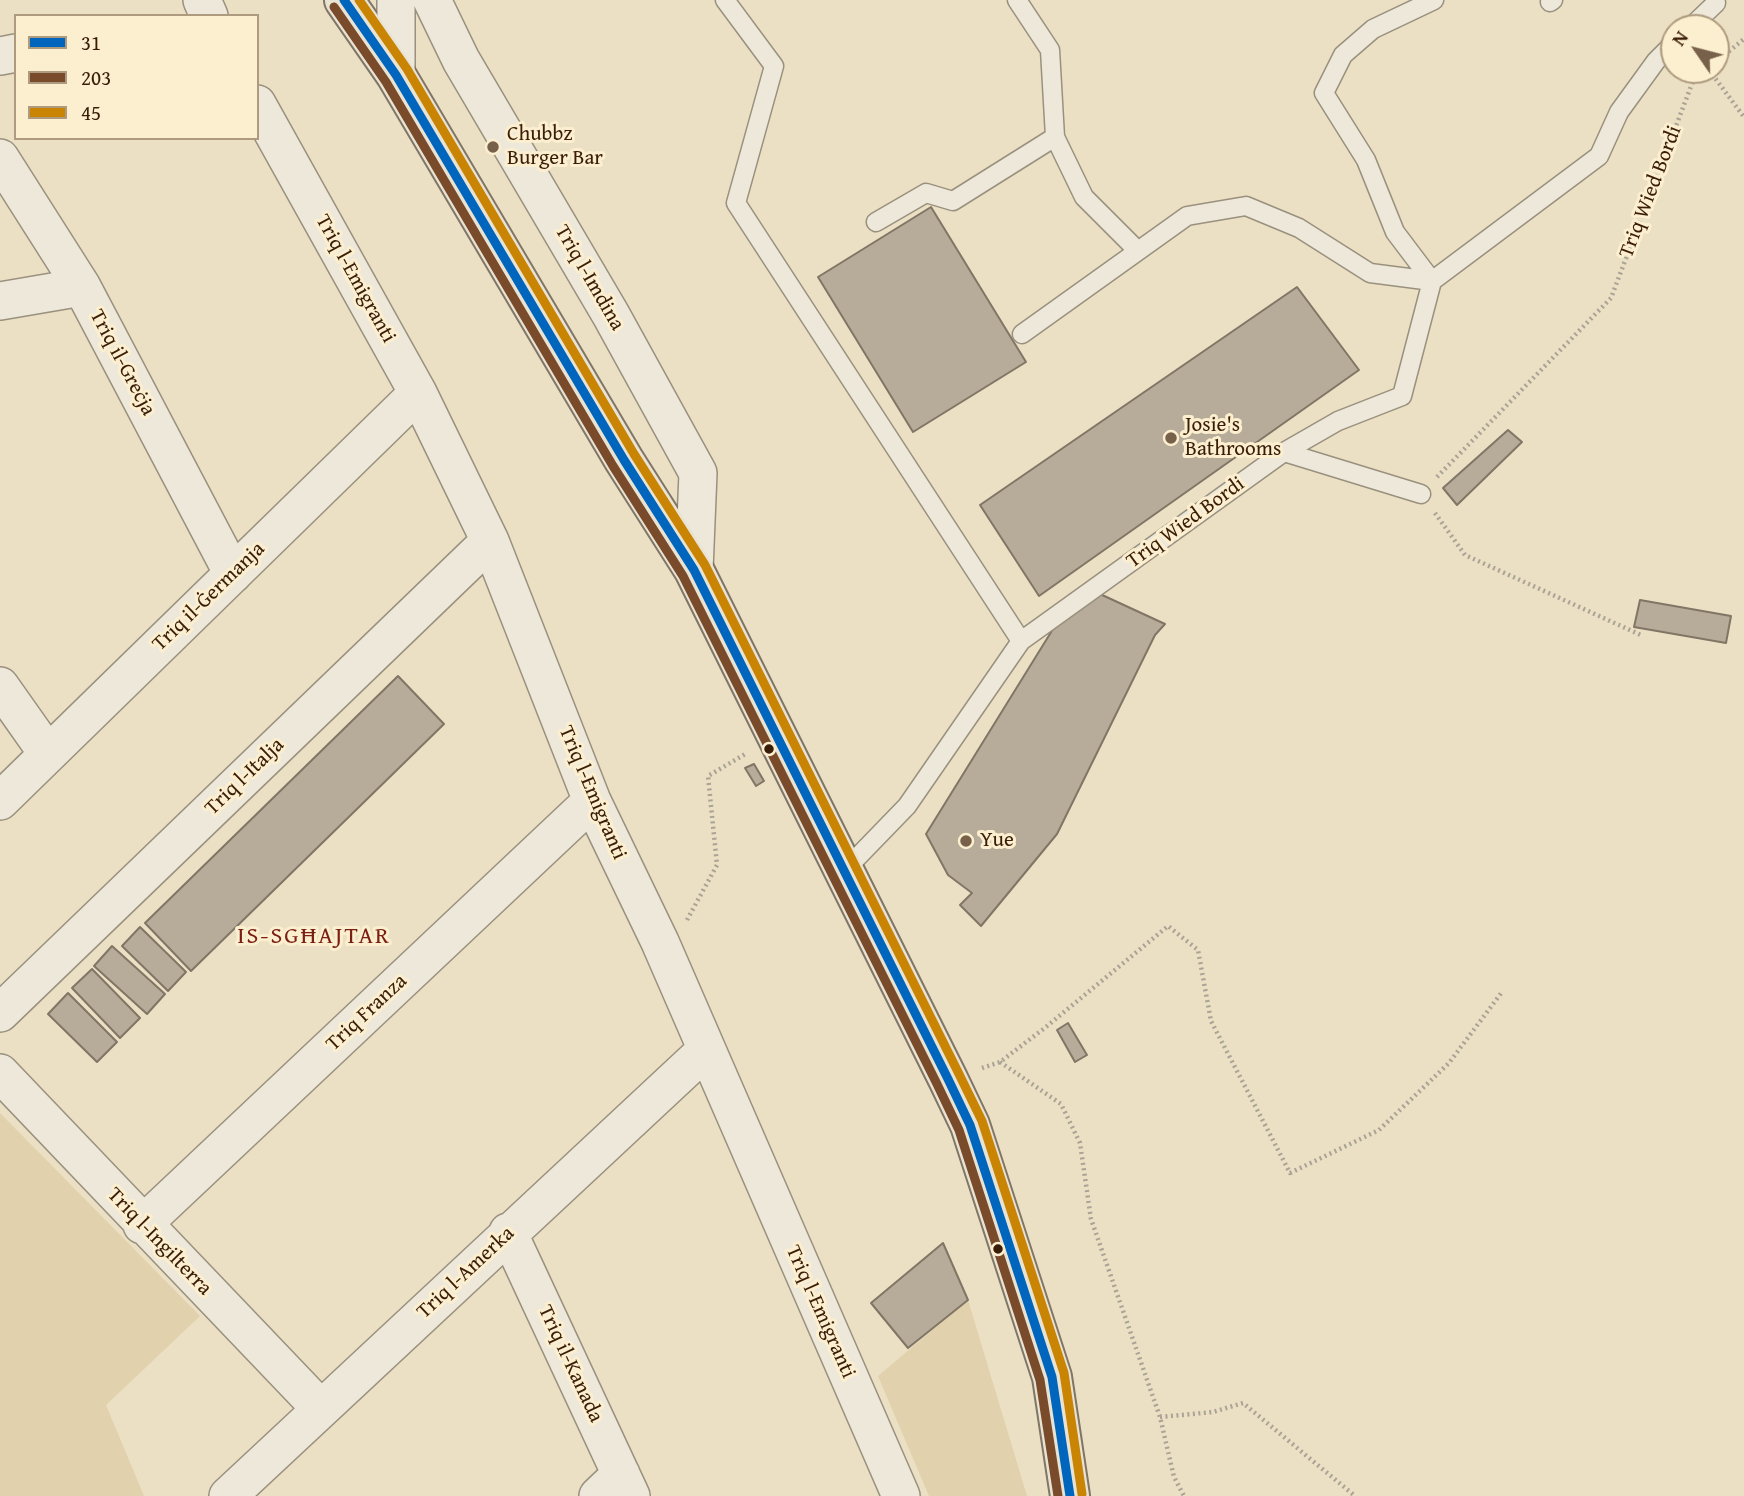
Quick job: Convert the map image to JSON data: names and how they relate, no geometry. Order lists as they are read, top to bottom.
{
  "streets": {
    "street": [
      "Triq l-Imdina",
      "Triq l-Emigranti",
      "Triq il-Greċja",
      "Triq il-Ġermanja",
      "Triq l-Italja",
      "Triq Franza",
      "Triq l-Ingilterra",
      "Triq l-Amerka",
      "Triq il-Kanada"
    ],
    "lane": ["Triq Wied Bordi"]
  },
  "crossings": [
    ["Triq l-Emigranti", "Triq il-Ġermanja"],
    ["Triq l-Emigranti", "Triq l-Italja"],
    ["Triq l-Emigranti", "Triq Franza"],
    ["Triq l-Emigranti", "Triq l-Amerka"],
    ["Triq il-Greċja", "Triq il-Ġermanja"],
    ["Triq Franza", "Triq l-Ingilterra"],
    ["Triq l-Ingilterra", "Triq l-Amerka"],
    ["Triq l-Amerka", "Triq il-Kanada"]
  ],
  "districts": ["IS-SGĦAJTAR"],
  "places": ["Chubbz Burger Bar", "Josie's Bathrooms", "Yue"],
  "lines": ["transit line 31", "transit line 45", "transit line 203"],
  "legend": ["31", "203", "45"],
  "north": "top left"
}
